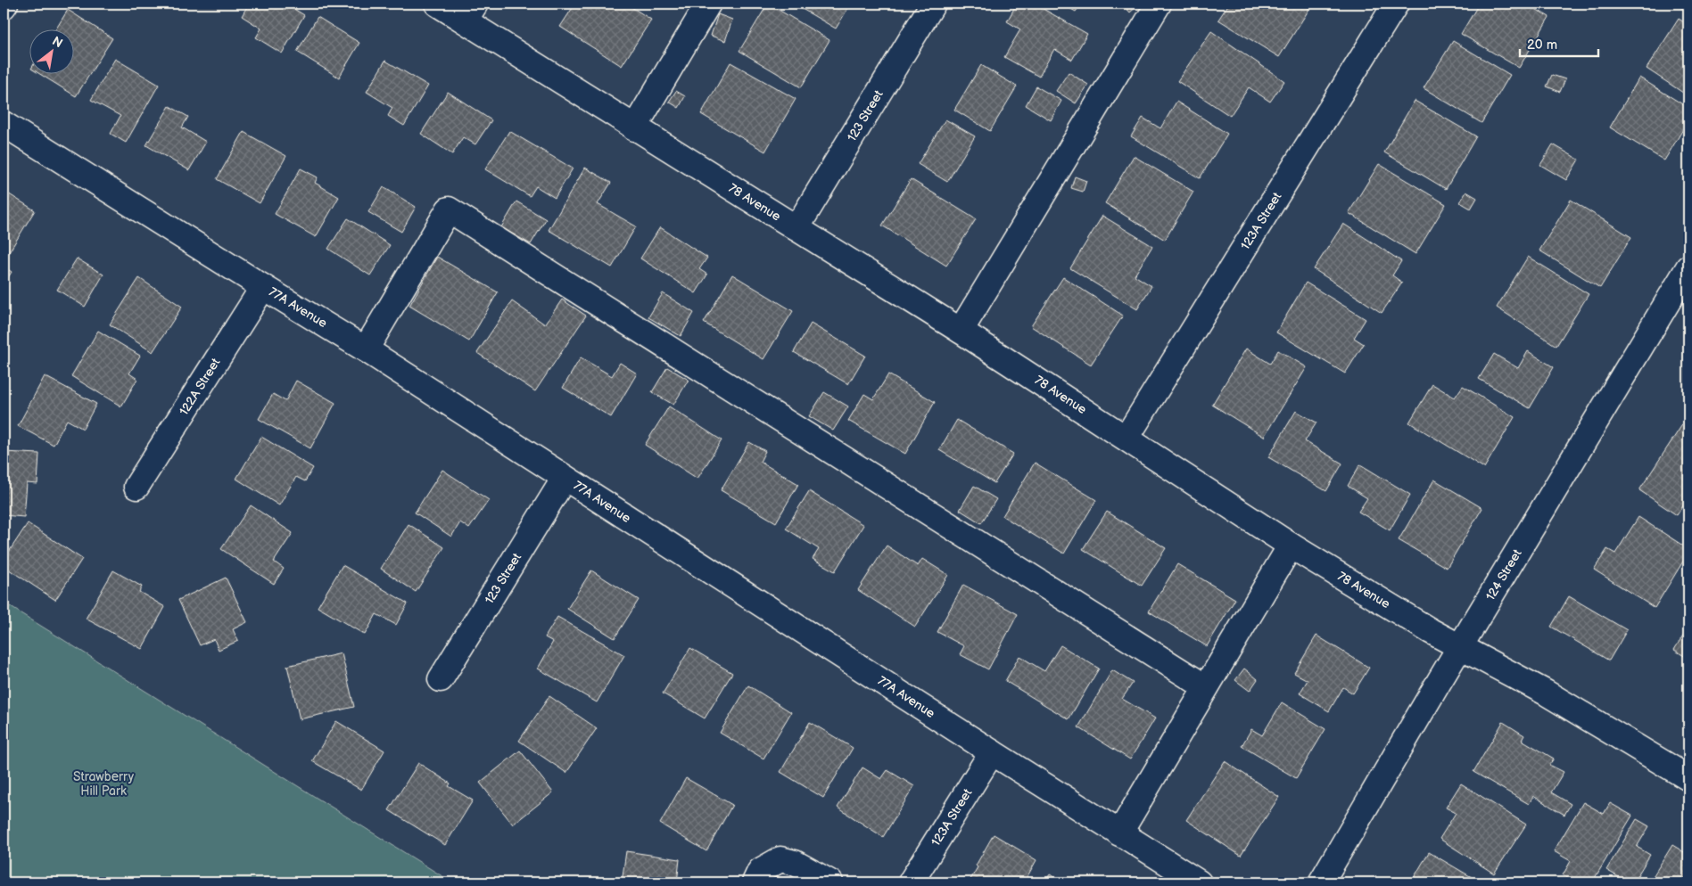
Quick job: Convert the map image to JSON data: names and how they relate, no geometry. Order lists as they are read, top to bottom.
{
  "streets": {
    "street": [
      "123 Street",
      "78 Avenue",
      "123A Street",
      "77A Avenue",
      "122A Street",
      "124 Street"
    ]
  },
  "crossings": [
    ["123 Street", "78 Avenue"],
    ["123 Street", "77A Avenue"],
    ["78 Avenue", "123A Street"],
    ["78 Avenue", "124 Street"],
    ["123A Street", "77A Avenue"],
    ["77A Avenue", "122A Street"]
  ],
  "parks": ["Strawberry Hill Park"],
  "scale_bar": "20 m",
  "north": "top right"
}
